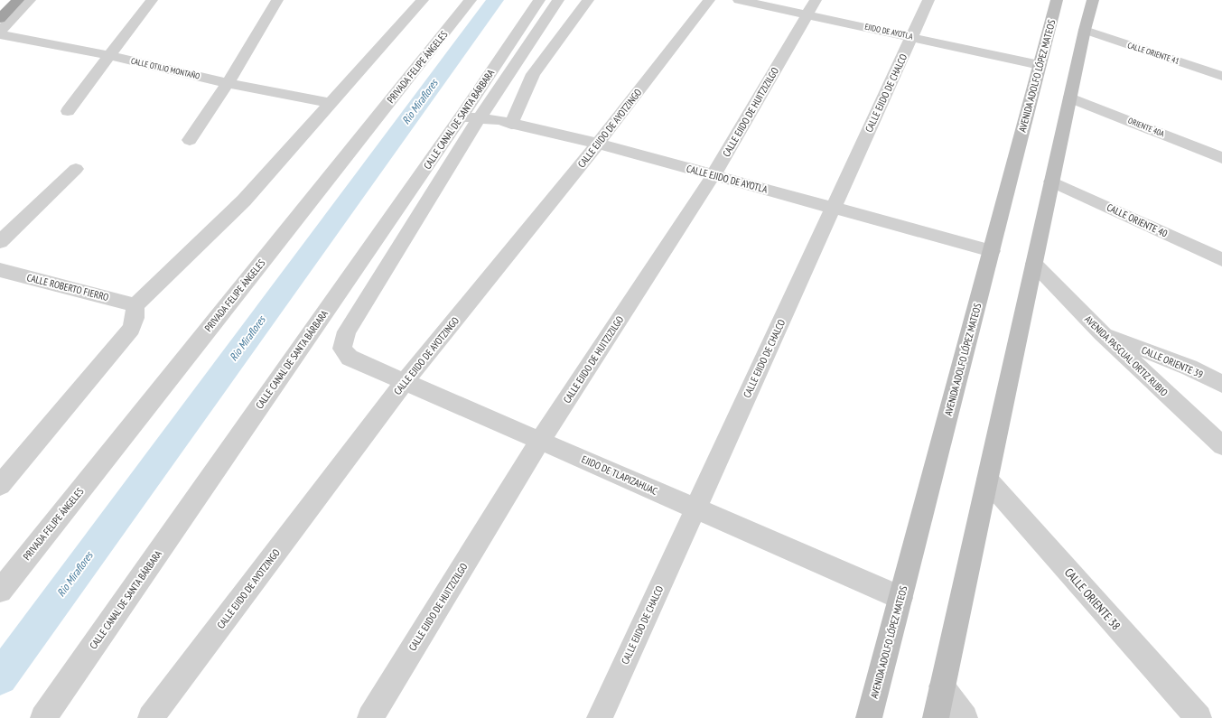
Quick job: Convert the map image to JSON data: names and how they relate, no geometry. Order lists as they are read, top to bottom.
{
  "streets": {
    "main road": ["AVENIDA ADOLFO LÓPEZ MATEOS"],
    "street": [
      "EJIDO DE AYOTLA",
      "CALLE ORIENTE 41",
      "PRIVADA FELIPE ÁNGELES",
      "CALLE OTILIO MONTAÑO",
      "CALLE EJIDO DE CHALCO",
      "CALLE EJIDO DE HUITZIZILGO",
      "CALLE CANAL DE SANTA BÁRBARA",
      "ORIENTE 40A",
      "CALLE EJIDO DE AYOTZINGO",
      "CALLE EJIDO DE AYOTLA",
      "CALLE ORIENTE 40",
      "CALLE ROBERTO FIERRO",
      "AVENIDA PASCUAL ORTIZ RUBIO",
      "CALLE ORIENTE 39",
      "EJIDO DE TLAPIZAHUAC",
      "CALLE ORIENTE 38"
    ]
  },
  "crossings": [
    ["EJIDO DE AYOTLA", "AVENIDA ADOLFO LÓPEZ MATEOS"],
    ["EJIDO DE AYOTLA", "CALLE EJIDO DE CHALCO"],
    ["EJIDO DE AYOTLA", "CALLE EJIDO DE HUITZIZILGO"],
    ["AVENIDA ADOLFO LÓPEZ MATEOS", "CALLE EJIDO DE AYOTLA"],
    ["AVENIDA ADOLFO LÓPEZ MATEOS", "EJIDO DE TLAPIZAHUAC"],
    ["CALLE EJIDO DE CHALCO", "CALLE EJIDO DE AYOTLA"],
    ["CALLE EJIDO DE CHALCO", "EJIDO DE TLAPIZAHUAC"],
    ["CALLE EJIDO DE HUITZIZILGO", "CALLE EJIDO DE AYOTLA"],
    ["CALLE EJIDO DE HUITZIZILGO", "EJIDO DE TLAPIZAHUAC"],
    ["CALLE CANAL DE SANTA BÁRBARA", "CALLE EJIDO DE AYOTLA"],
    ["CALLE CANAL DE SANTA BÁRBARA", "EJIDO DE TLAPIZAHUAC"],
    ["CALLE EJIDO DE AYOTZINGO", "CALLE EJIDO DE AYOTLA"],
    ["CALLE EJIDO DE AYOTZINGO", "EJIDO DE TLAPIZAHUAC"],
    ["CALLE EJIDO DE AYOTLA", "EJIDO DE TLAPIZAHUAC"],
    ["AVENIDA PASCUAL ORTIZ RUBIO", "CALLE ORIENTE 39"]
  ],
  "water": ["Rio Miraflores"]
}
